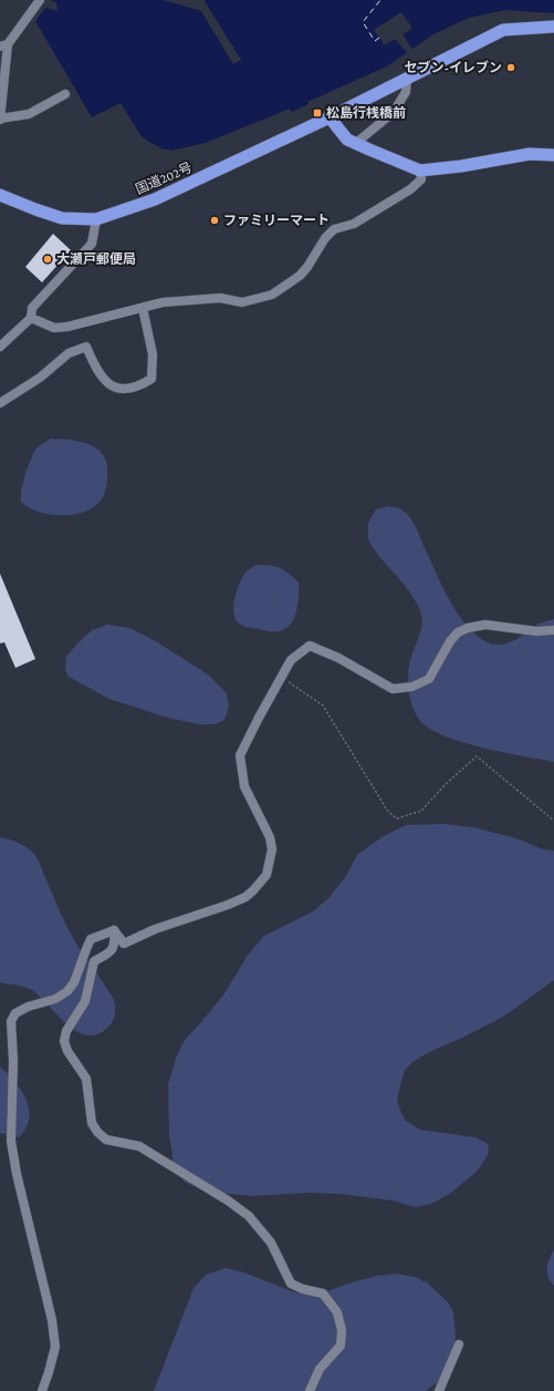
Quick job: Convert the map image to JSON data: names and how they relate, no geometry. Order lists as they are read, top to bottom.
{
  "streets": {
    "highway": ["国道202号"]
  },
  "places": {
    "other": ["セブン-イレブン", "ファミリーマート", "大瀬戸郵便局"],
    "transit": ["松島行桟橋前"]
  }
}
